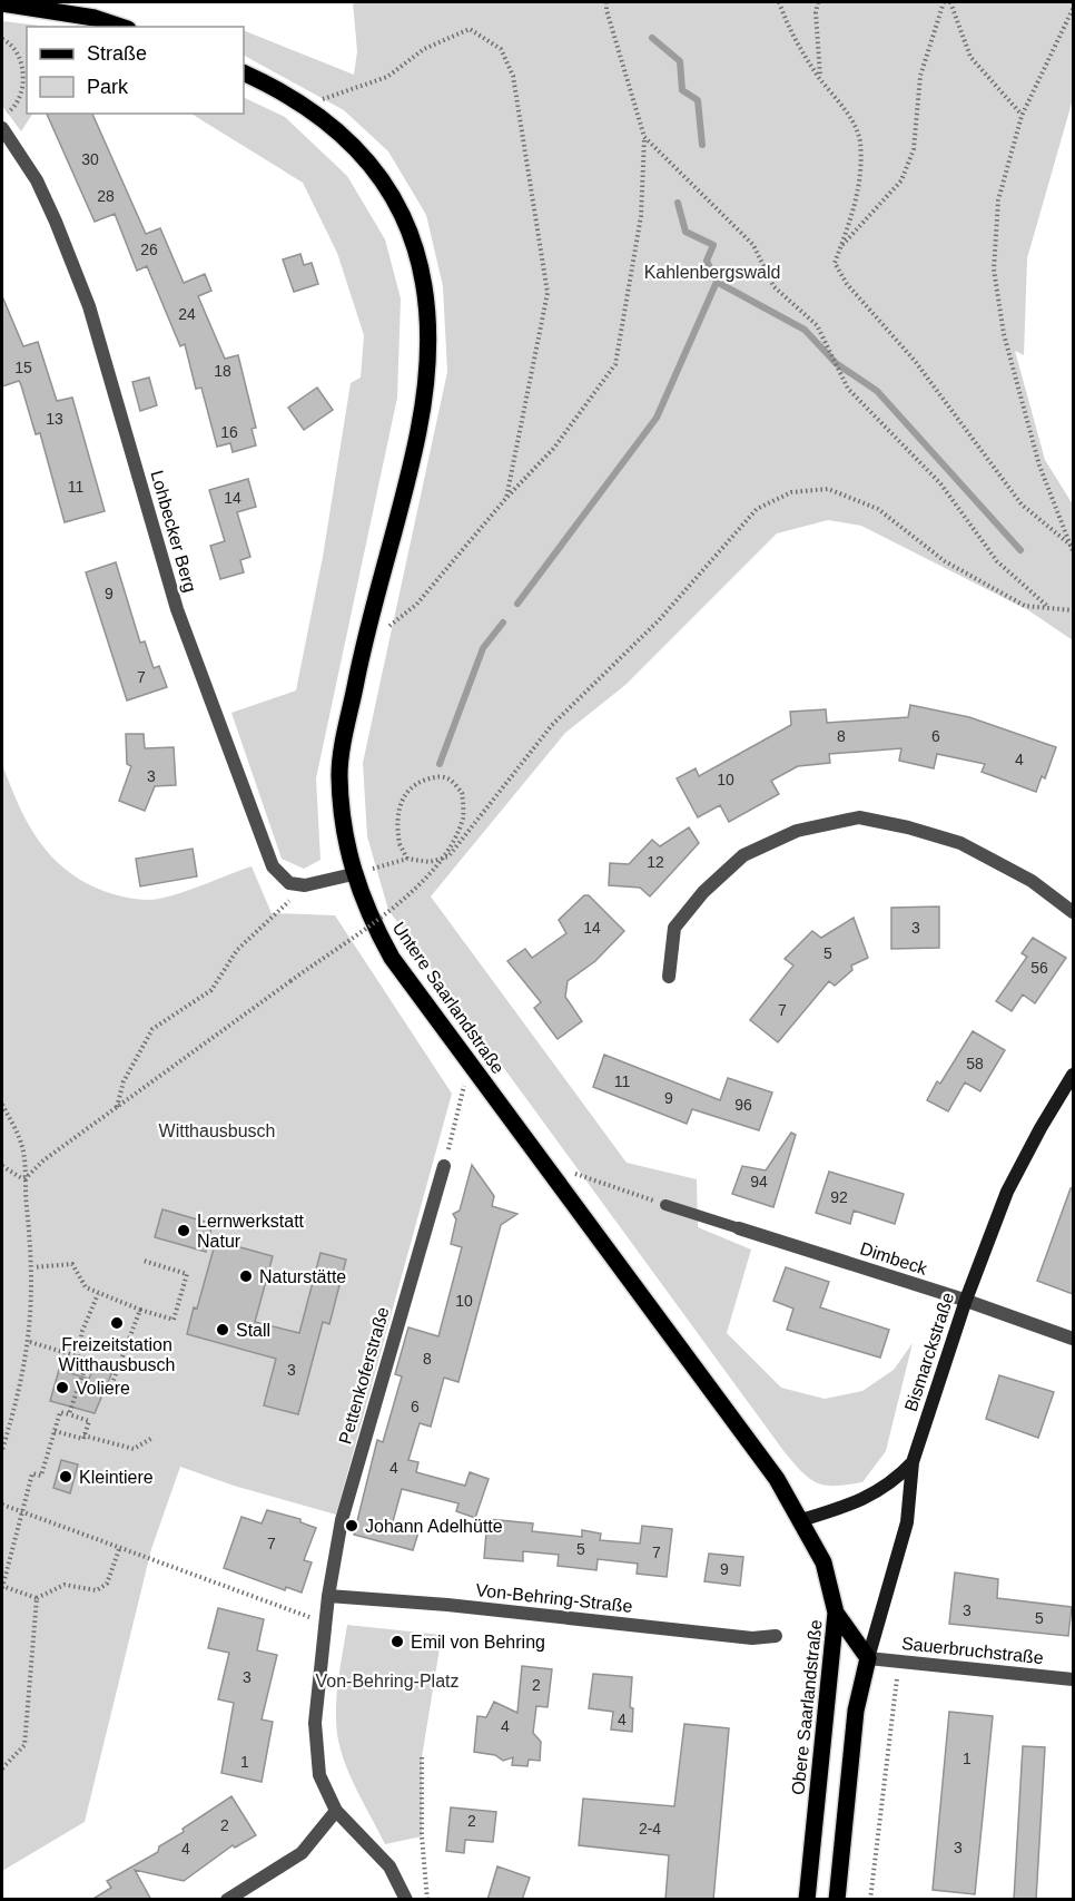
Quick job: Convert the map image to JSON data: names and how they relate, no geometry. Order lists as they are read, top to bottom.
{
  "streets": {
    "main road": ["Untere Saarlandstraße", "Bismarckstraße", "Obere Saarlandstraße"],
    "street": [
      "Lohbecker Berg",
      "Dimbeck",
      "Pettenkoferstraße",
      "Von-Behring-Straße",
      "Sauerbruchstraße"
    ]
  },
  "crossings": [
    ["Untere Saarlandstraße", "Obere Saarlandstraße"],
    ["Dimbeck", "Bismarckstraße"],
    ["Bismarckstraße", "Sauerbruchstraße"],
    ["Bismarckstraße", "Obere Saarlandstraße"],
    ["Pettenkoferstraße", "Von-Behring-Straße"],
    ["Sauerbruchstraße", "Obere Saarlandstraße"]
  ],
  "parks": ["Kahlenbergswald", "Witthausbusch", "Von-Behring-Platz"],
  "places": [
    "Lernwerkstatt Natur",
    "Naturstätte",
    "Freizeitstation Witthausbusch",
    "Stall",
    "Voliere",
    "Kleintiere",
    "Johann Adelhütte",
    "Emil von Behring"
  ],
  "house_numbers": [
    "30",
    "28",
    "26",
    "24",
    "15",
    "18",
    "13",
    "16",
    "11",
    "14",
    "9",
    "7",
    "8",
    "6",
    "4",
    "3",
    "10",
    "12",
    "14",
    "3",
    "5",
    "56",
    "7",
    "58",
    "11",
    "9",
    "96",
    "94",
    "92",
    "10",
    "8",
    "3",
    "6",
    "4",
    "7",
    "5",
    "7",
    "9",
    "3",
    "5",
    "3",
    "2",
    "4",
    "4",
    "1",
    "1",
    "2",
    "2",
    "2-4",
    "3",
    "4"
  ],
  "legend": ["Straße", "Park"]
}
